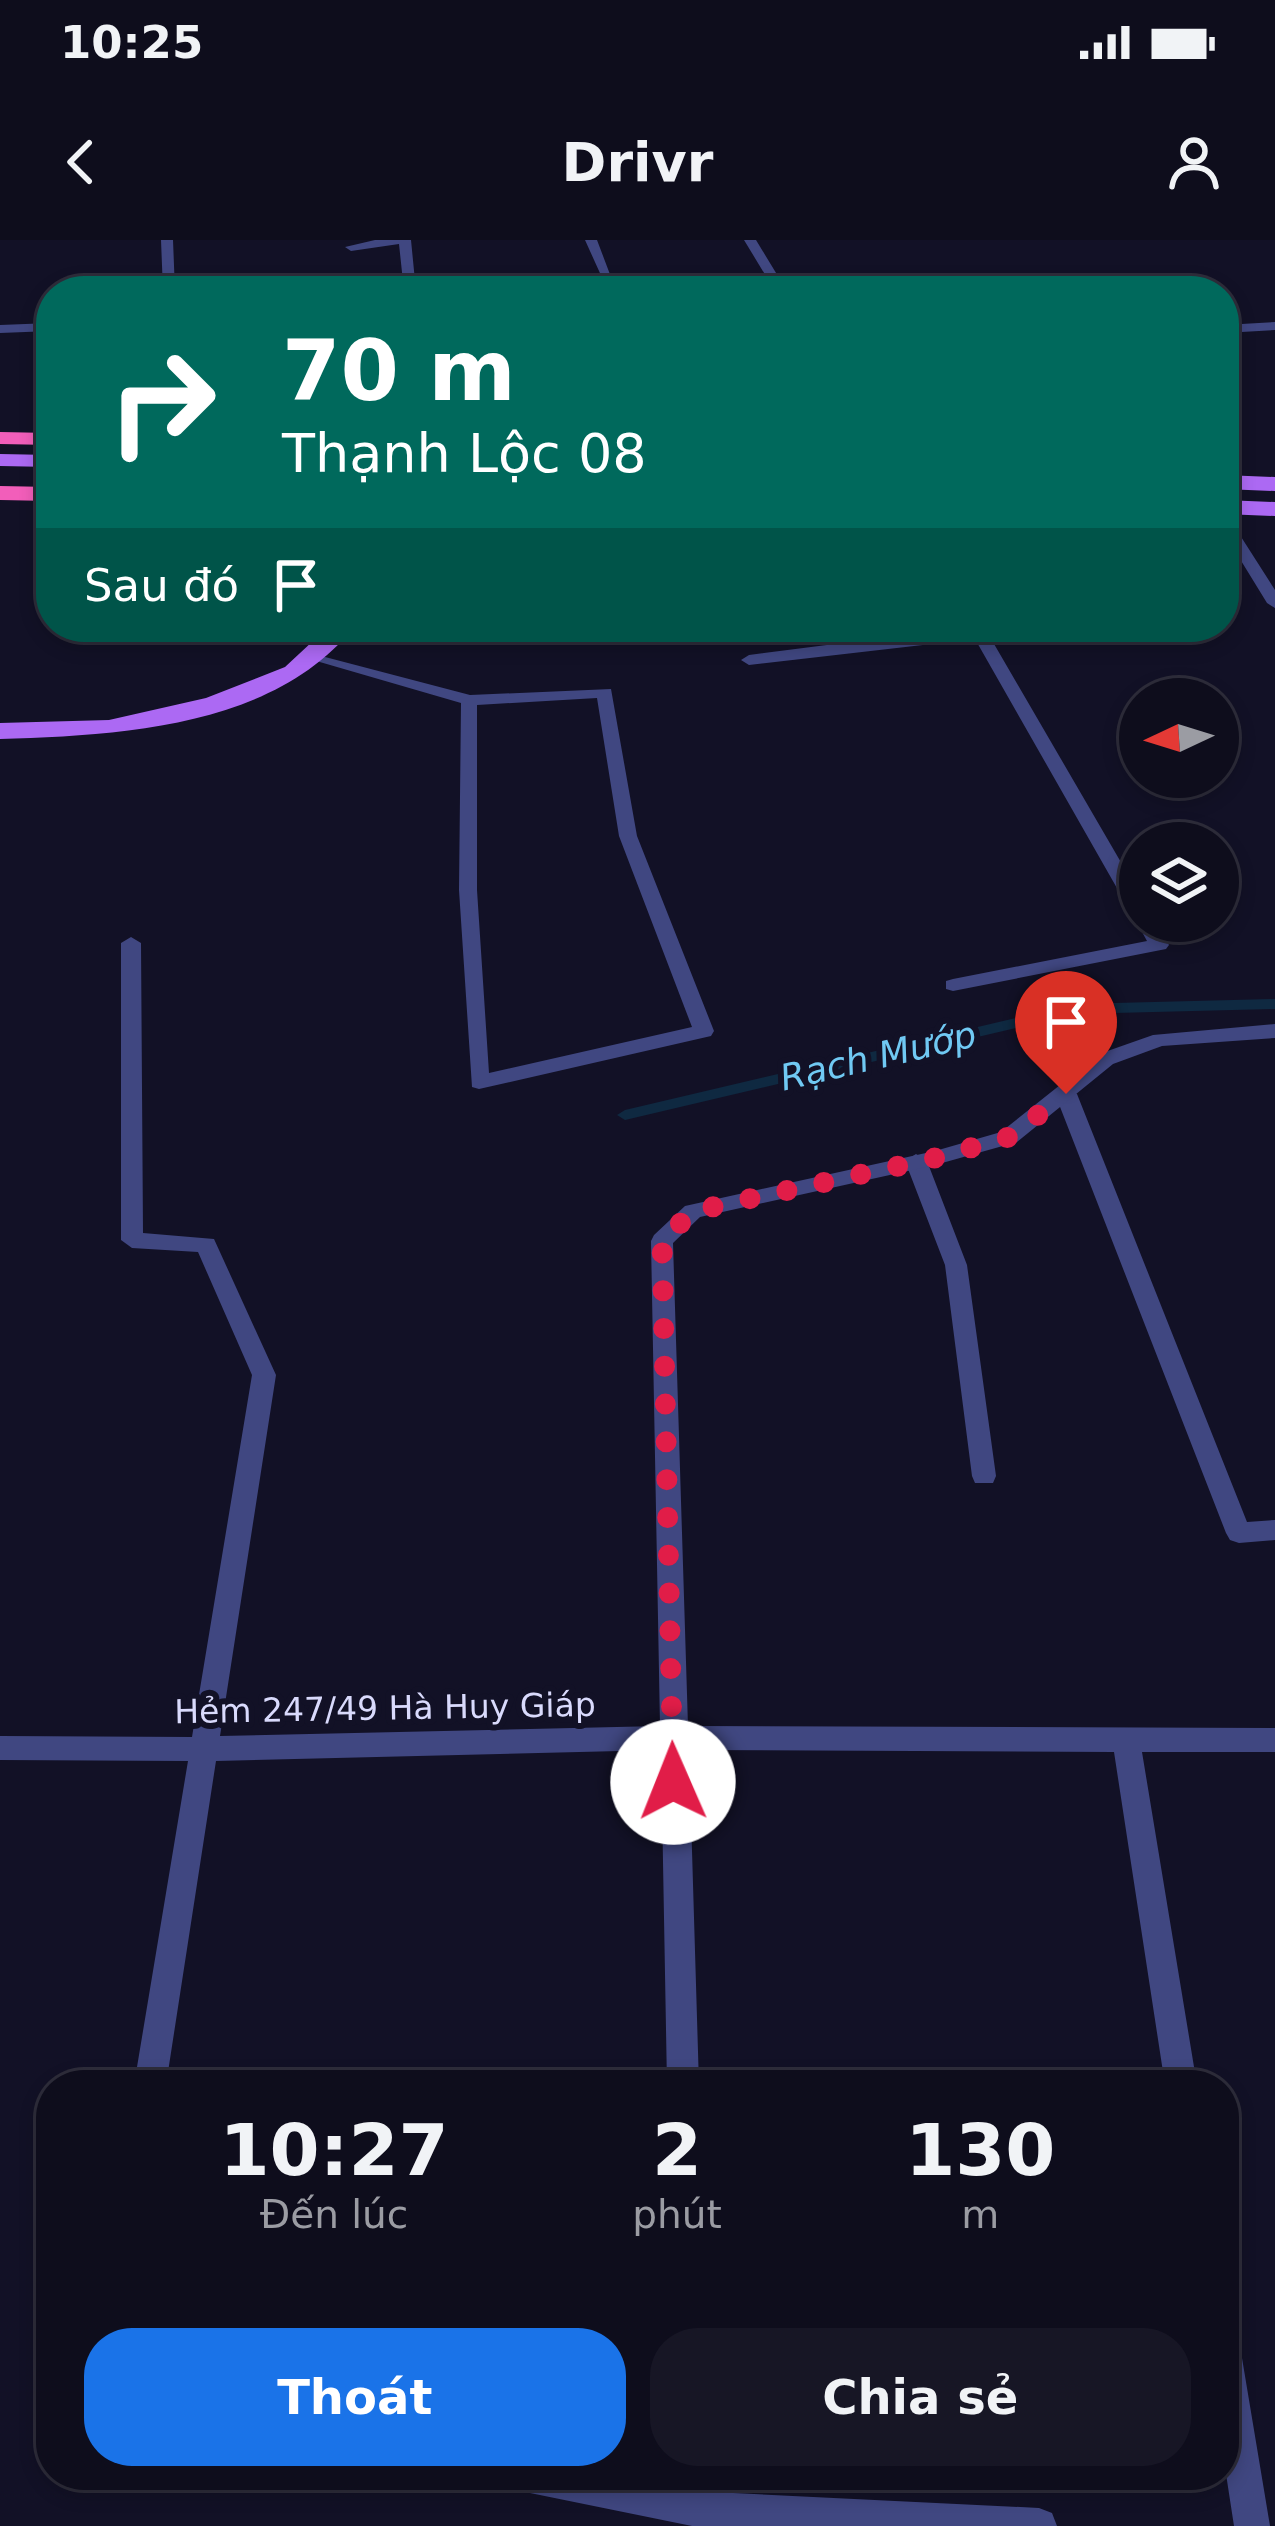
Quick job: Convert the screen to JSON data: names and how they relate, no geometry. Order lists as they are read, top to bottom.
{
  "streets": {
    "street": ["Hẻm 247/49 Hà Huy Giáp"]
  },
  "water": ["Rạch Mướp"],
  "north": "left",
  "page": {
    "status": "10:25",
    "header": "Drivr",
    "turn": ["70 m", "Thạnh Lộc 08"],
    "then": "Sau đó",
    "eta": [
      "10:27",
      "Đến lúc",
      "2",
      "phút",
      "130",
      "m"
    ],
    "buttons": ["Thoát", "Chia sẻ"]
  }
}
